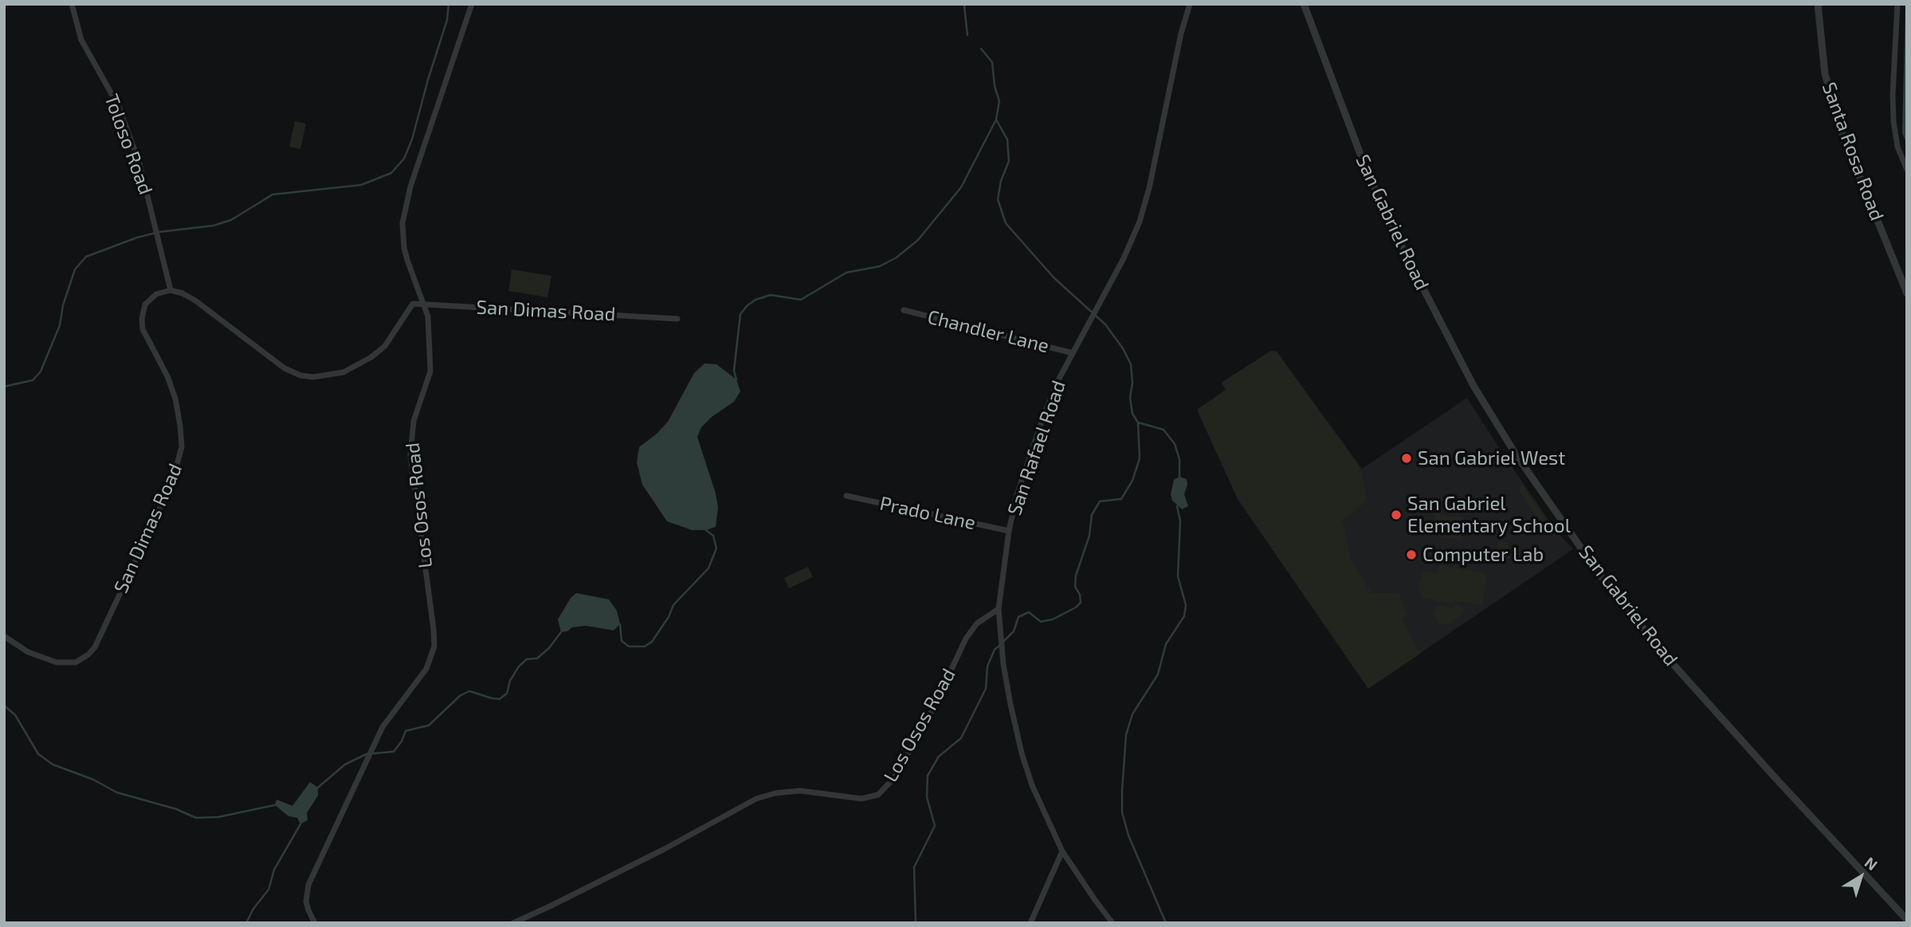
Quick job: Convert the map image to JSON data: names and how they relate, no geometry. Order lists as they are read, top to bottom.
{
  "streets": {
    "street": [
      "Toloso Road",
      "Santa Rosa Road",
      "San Gabriel Road",
      "San Dimas Road",
      "Chandler Lane",
      "San Rafael Road",
      "Los Osos Road",
      "Prado Lane"
    ]
  },
  "crossings": [
    ["Toloso Road", "San Dimas Road"],
    ["San Dimas Road", "Los Osos Road"],
    ["Chandler Lane", "San Rafael Road"],
    ["San Rafael Road", "Los Osos Road"],
    ["San Rafael Road", "Prado Lane"]
  ],
  "places": ["San Gabriel West", "San Gabriel Elementary School", "Computer Lab"],
  "north": "top right"
}
